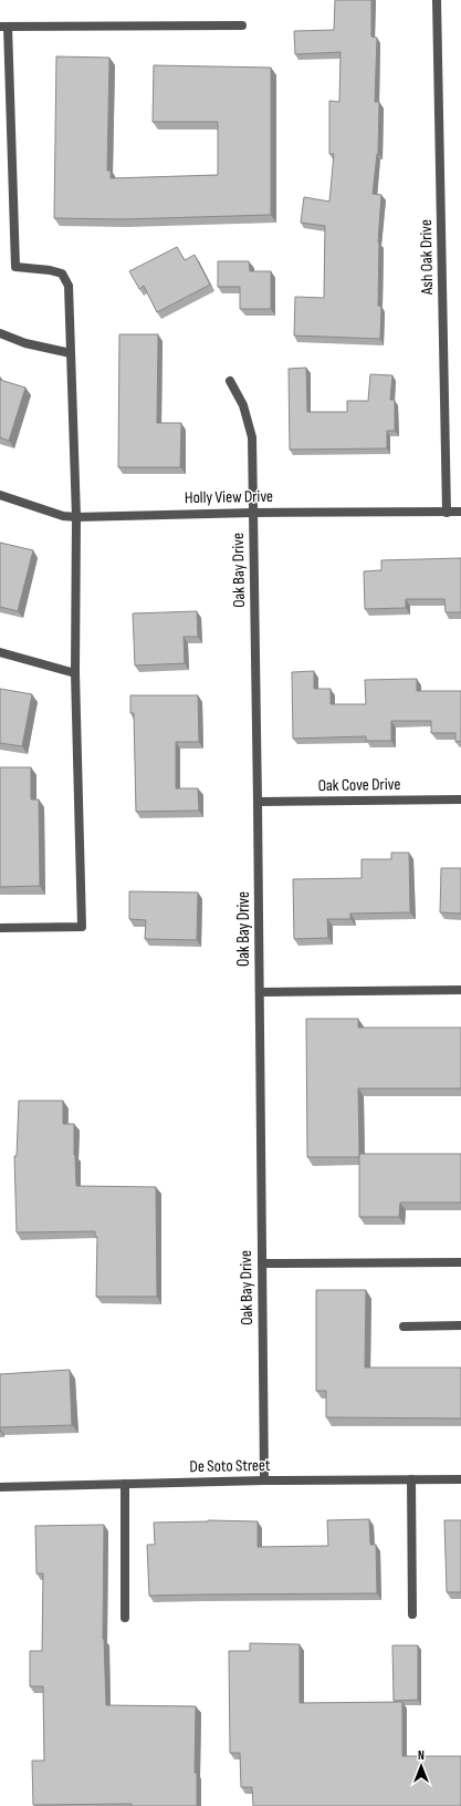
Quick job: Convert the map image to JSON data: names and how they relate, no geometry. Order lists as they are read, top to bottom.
{
  "streets": {
    "street": [
      "Ash Oak Drive",
      "Holly View Drive",
      "Oak Bay Drive",
      "Oak Cove Drive",
      "De Soto Street"
    ]
  },
  "crossings": [
    ["Ash Oak Drive", "Holly View Drive"],
    ["Holly View Drive", "Oak Bay Drive"],
    ["Oak Bay Drive", "Oak Cove Drive"],
    ["Oak Bay Drive", "De Soto Street"]
  ],
  "north": "top"
}
